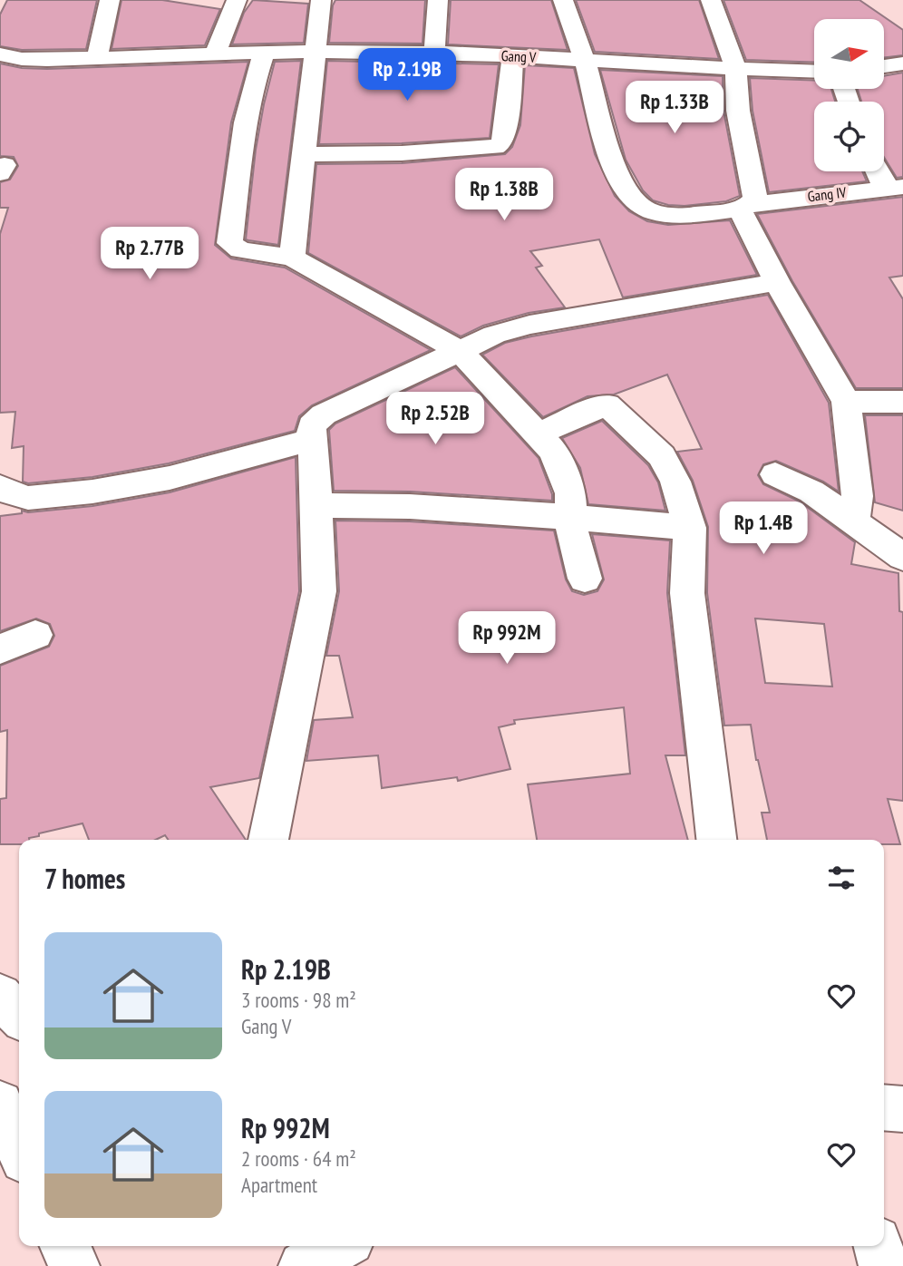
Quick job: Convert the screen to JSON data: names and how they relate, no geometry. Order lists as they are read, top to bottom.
{
  "streets": {
    "street": ["Gang V", "Gang IV"]
  },
  "crossings": [
    ["Gang V", "Gang IV"]
  ],
  "north": "right",
  "page": {
    "price": [
      "Rp 2.19B",
      "Rp 1.33B",
      "Rp 1.38B",
      "Rp 2.77B",
      "Rp 2.52B",
      "Rp 1.4B",
      "Rp 992M"
    ],
    "heading": "7 homes",
    "list": [
      {
        "name": "Rp 2.19B",
        "note": "3 rooms · 98 m² · Gang V"
      },
      {
        "name": "Rp 992M",
        "note": "2 rooms · 64 m² · Apartment"
      }
    ]
  }
}
